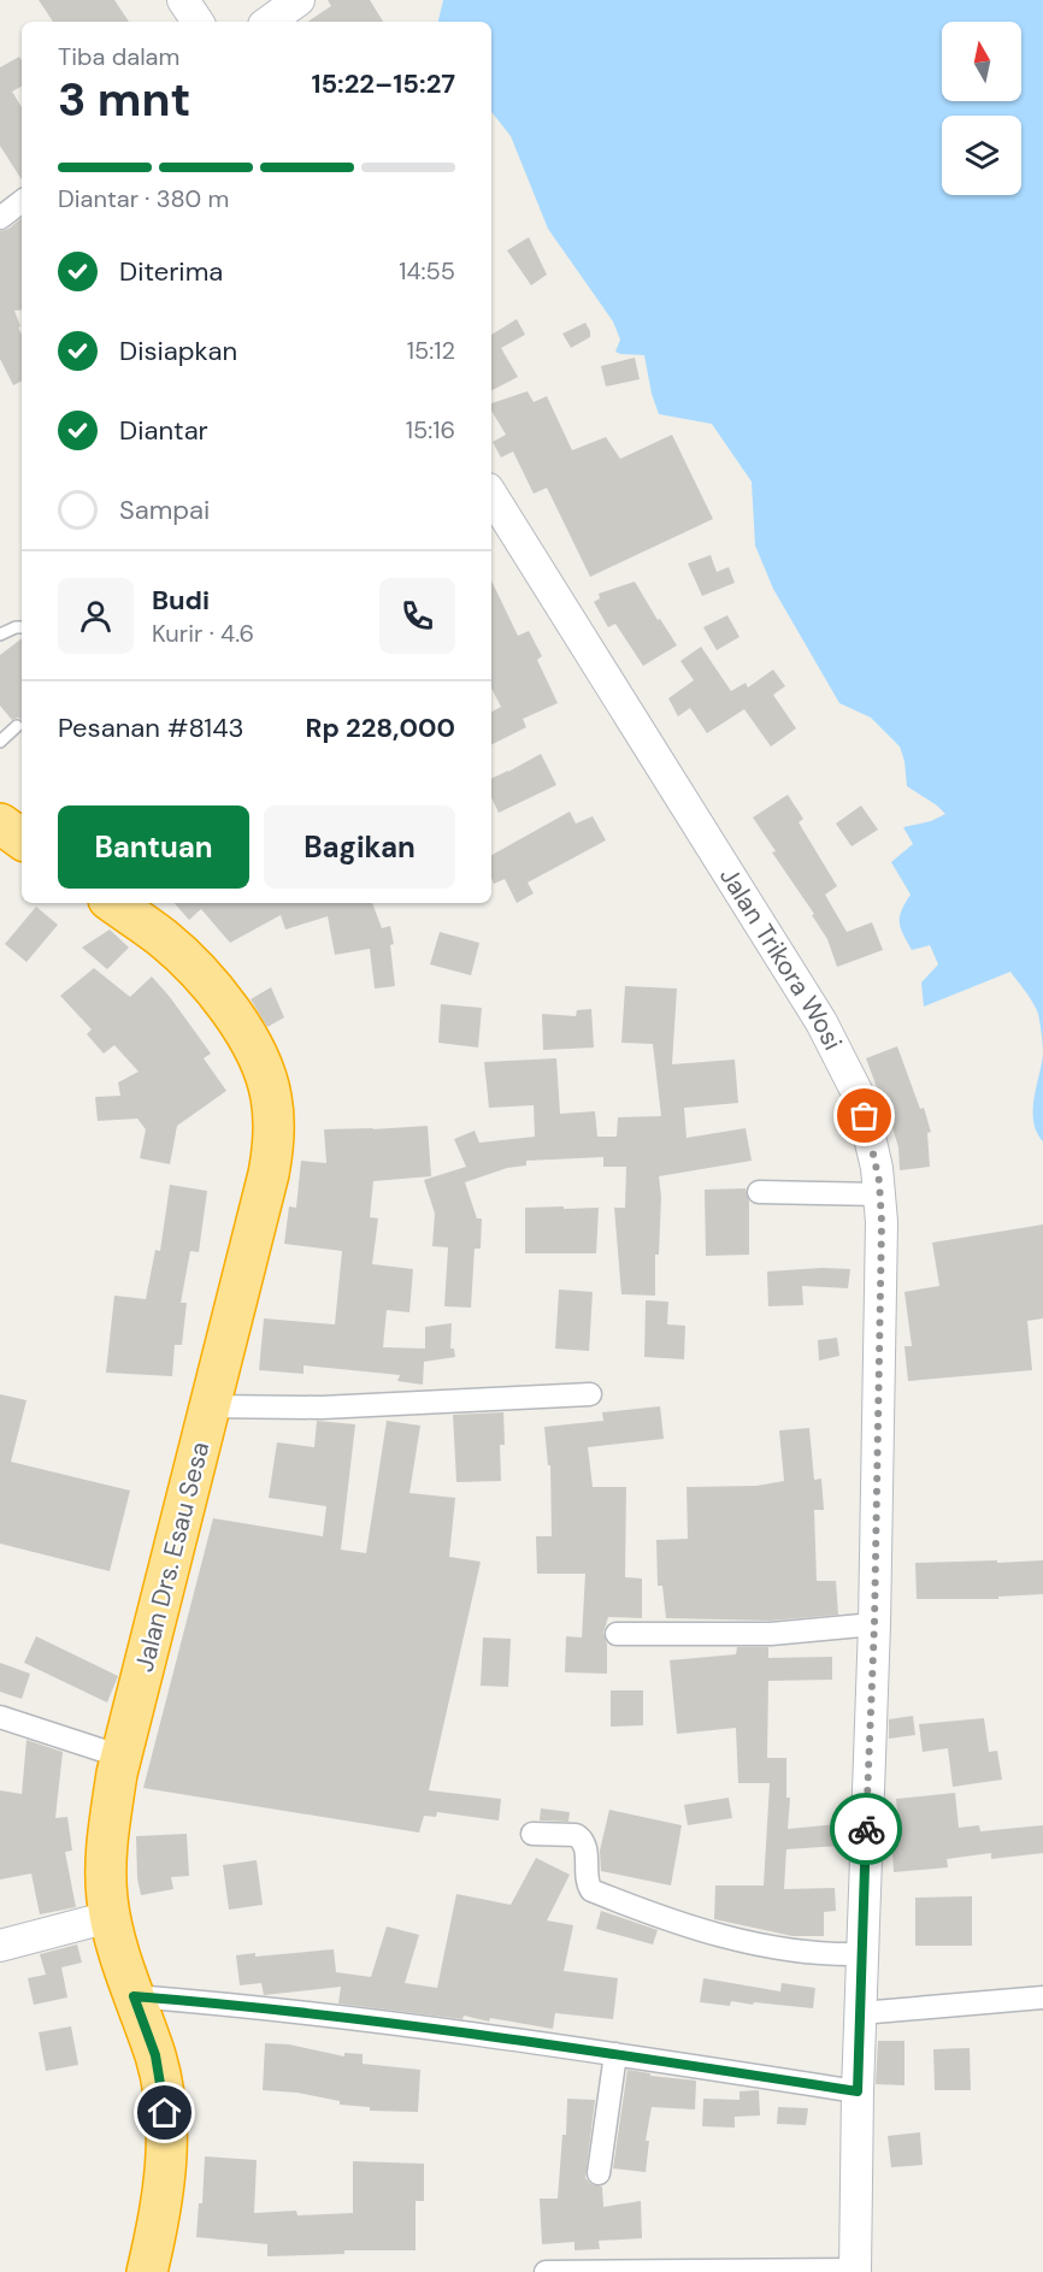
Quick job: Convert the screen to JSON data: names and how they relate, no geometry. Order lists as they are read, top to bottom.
{
  "streets": {
    "highway": ["Jalan Drs. Esau Sesa"],
    "street": ["Jalan Trikora Wosi"]
  },
  "north": "top",
  "page": {
    "heading": ["3 mnt", "Tiba dalam", "15:22–15:27"],
    "panel": [
      "Budi",
      "Kurir · 4.6",
      "Pesanan #8143",
      "Rp 228,000"
    ],
    "bar": "Diantar · 380 m",
    "list": [
      ["Diterima", "14:55"],
      ["Disiapkan", "15:12"],
      ["Diantar", "15:16"],
      "Sampai"
    ],
    "buttons": ["Bantuan", "Bagikan"]
  }
}
